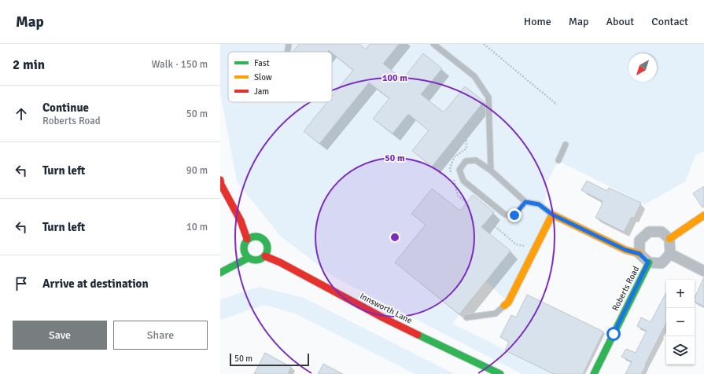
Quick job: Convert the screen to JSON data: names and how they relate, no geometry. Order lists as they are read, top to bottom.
{
  "streets": {
    "street": ["Roberts Road", "Innsworth Lane"]
  },
  "legend": ["Fast", "Slow", "Jam"],
  "scale_bar": "50 m",
  "north": "bottom left",
  "page": {
    "header": "Map",
    "nav": [
      "Home",
      "Map",
      "About",
      "Contact"
    ],
    "heading": ["2 min", "Walk · 150 m"],
    "list": [
      ["Continue", "Roberts Road", "50 m"],
      ["Turn left", "90 m"],
      ["Turn left", "10 m"],
      "Arrive at destination"
    ],
    "map_buttons": ["+", "−"],
    "buttons": ["Save", "Share"],
    "scale": "50 m"
  },
  "rings": ["100 m", "50 m"]
}
